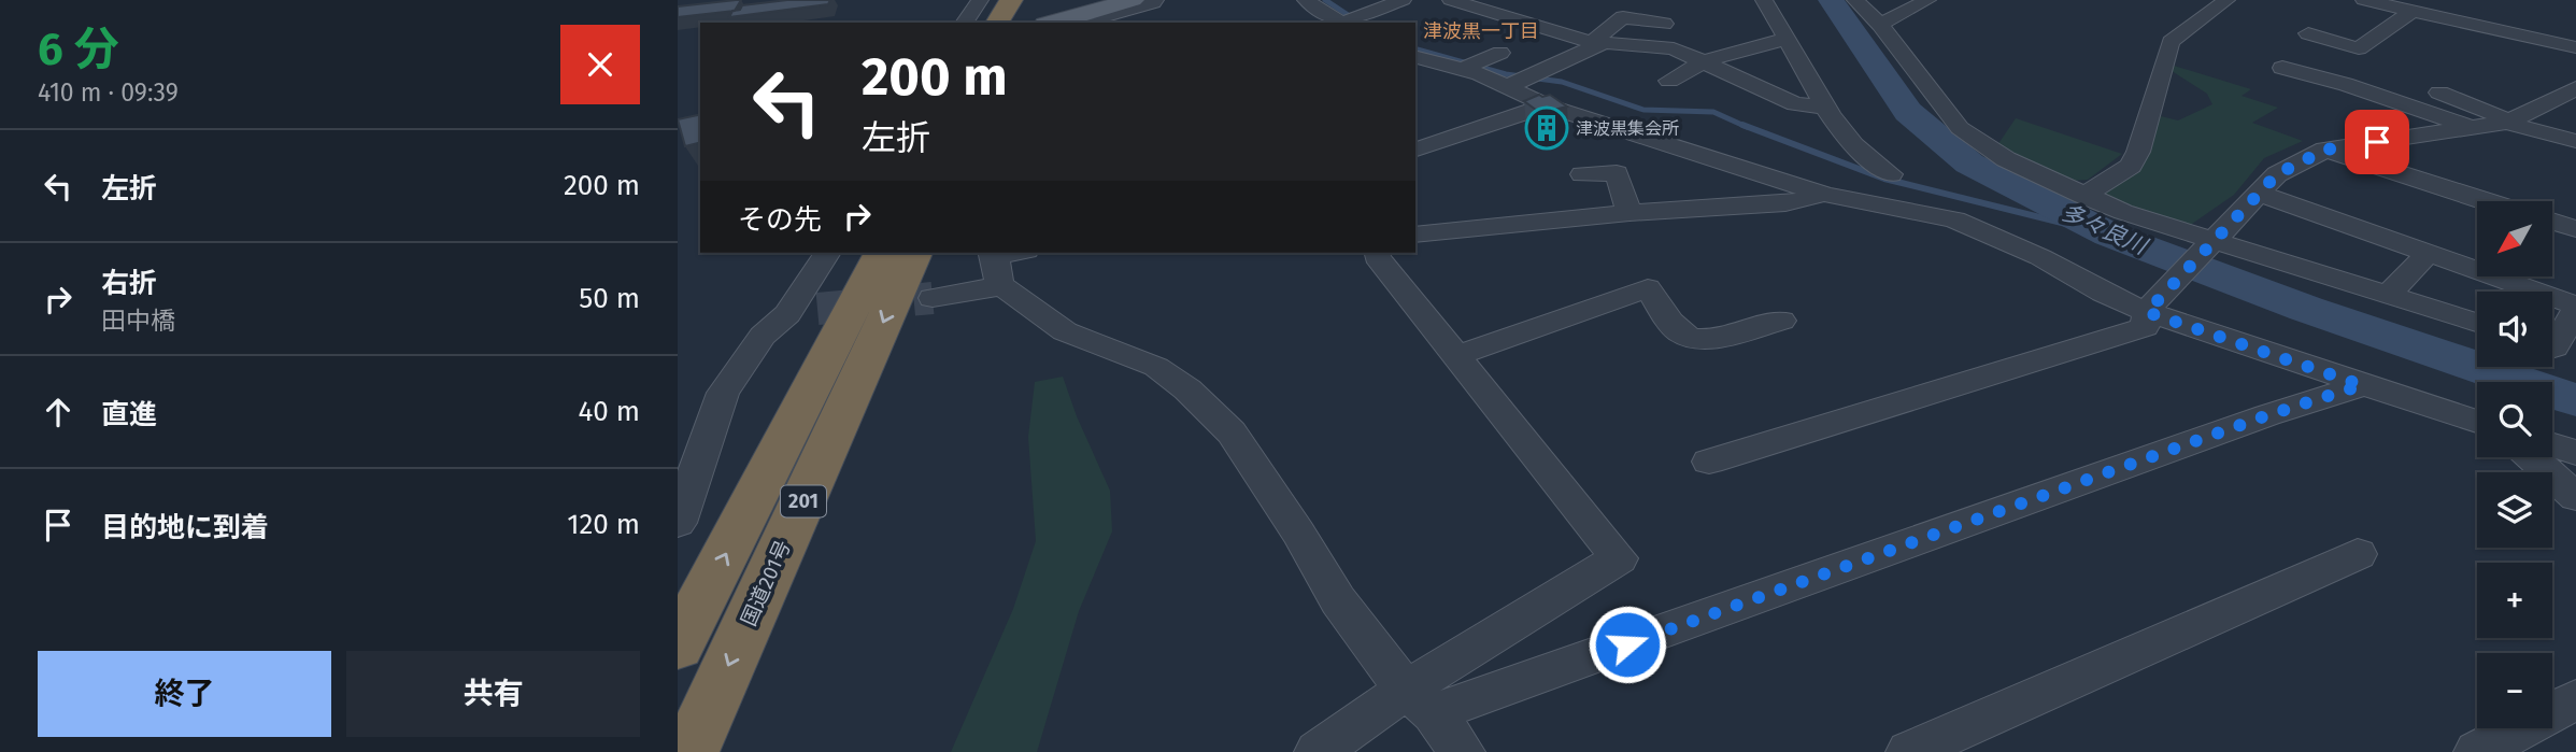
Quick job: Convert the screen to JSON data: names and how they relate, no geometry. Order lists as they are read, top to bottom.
{
  "streets": {
    "highway": ["201", "国道201号"]
  },
  "districts": ["津波黒一丁目"],
  "water": ["多々良川"],
  "places": {
    "building": ["津波黒集会所"]
  },
  "north": "bottom left",
  "page": {
    "heading": ["6 分", "410 m · 09:39"],
    "turn": ["200 m", "左折"],
    "list": [
      {
        "name": "左折",
        "value": "200 m"
      },
      {
        "name": "右折",
        "note": "田中橋",
        "value": "50 m"
      },
      {
        "name": "直進",
        "value": "40 m"
      },
      {
        "name": "目的地に到着",
        "value": "120 m"
      }
    ],
    "then": "その先",
    "map_buttons": ["+", "−"],
    "buttons": ["終了", "共有"]
  }
}
